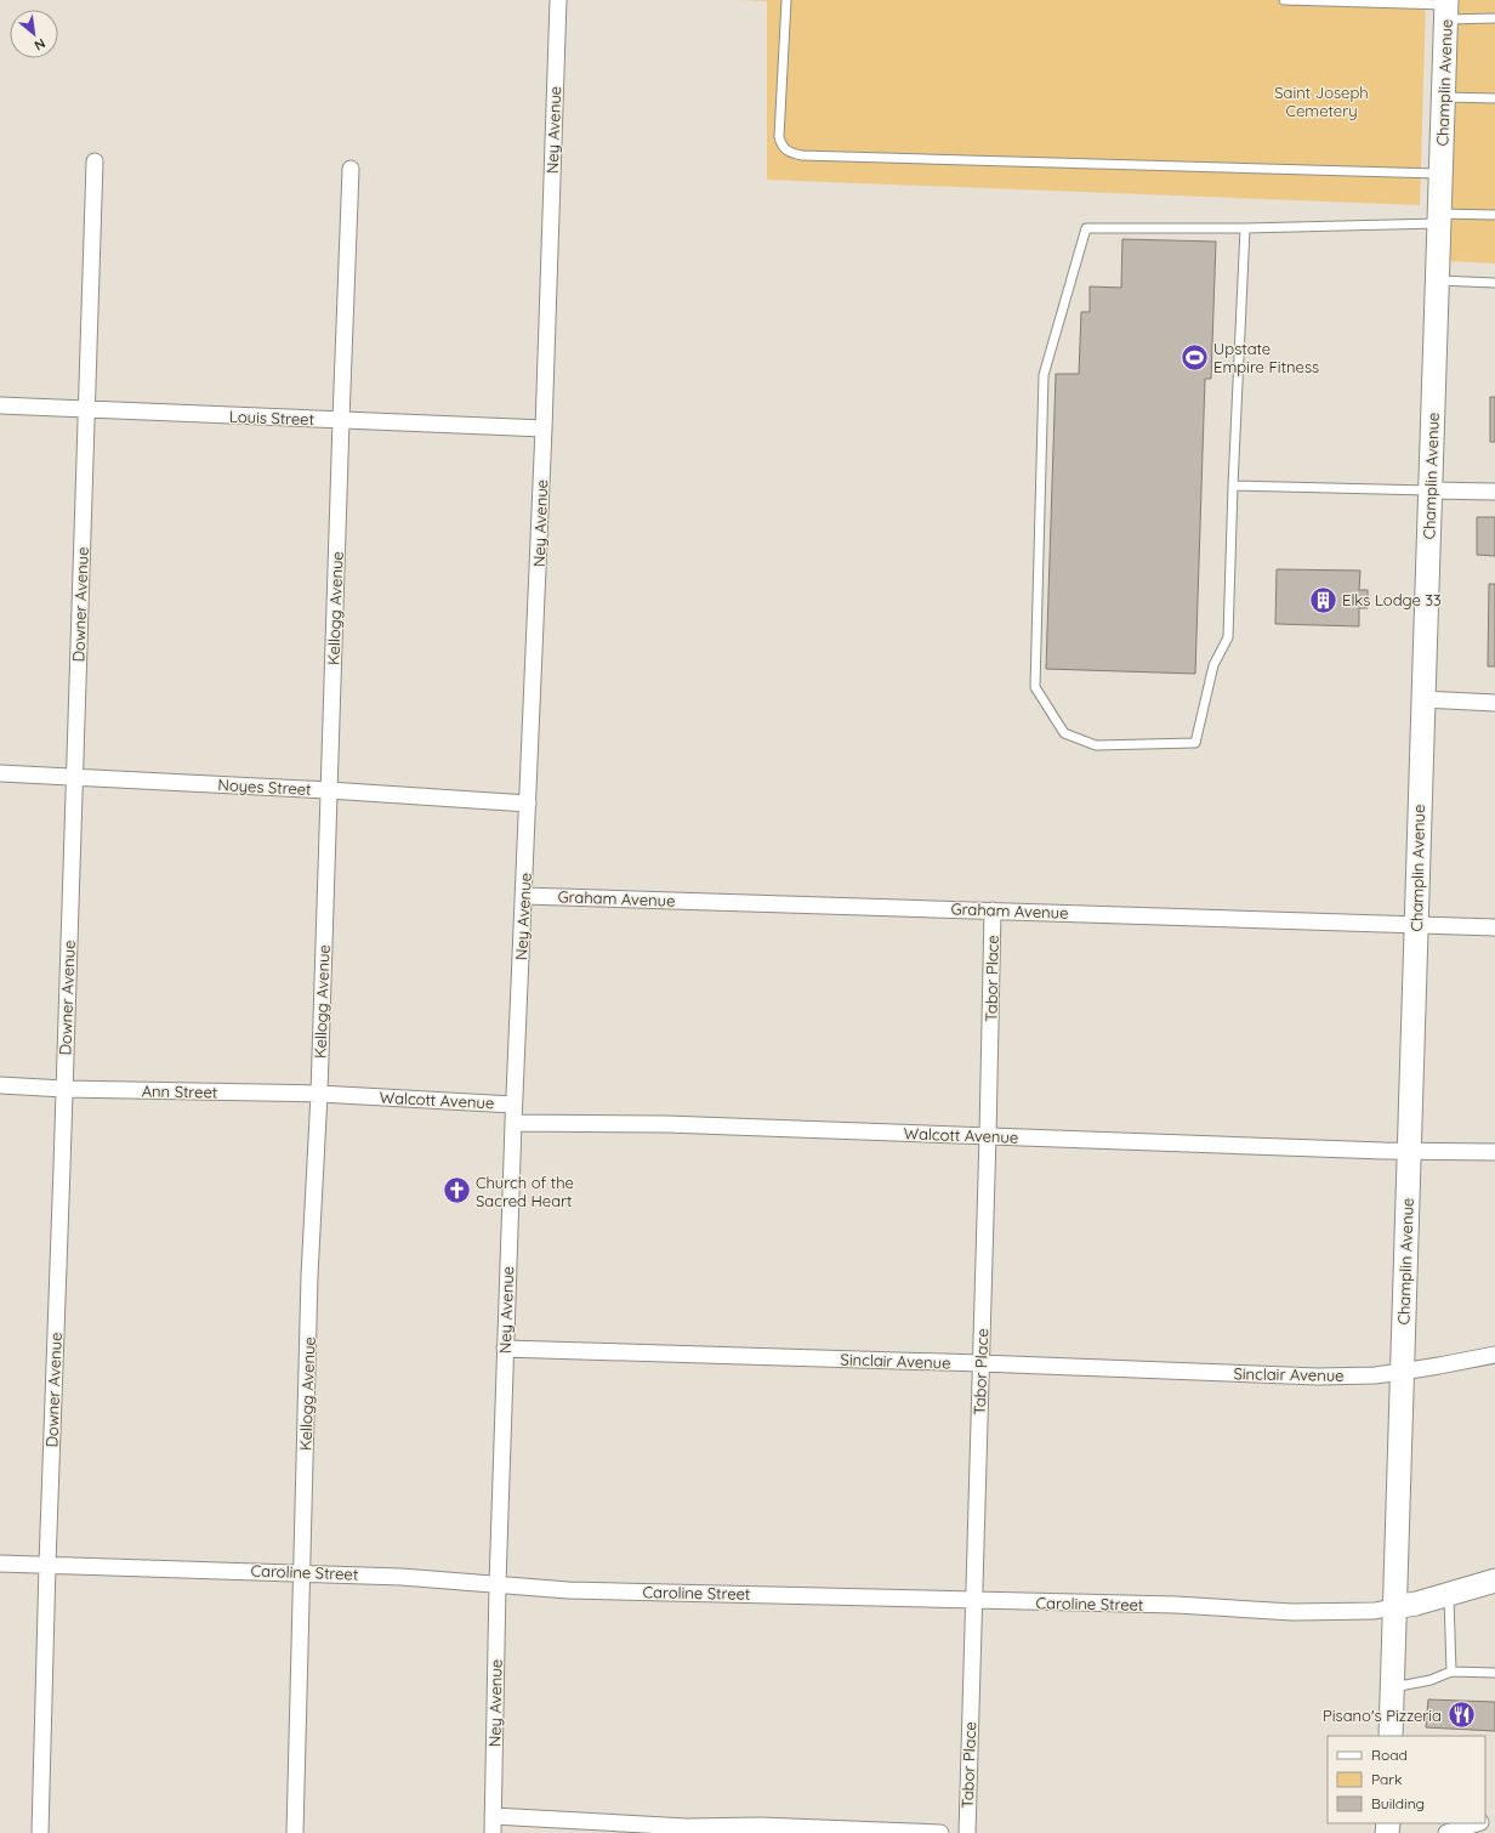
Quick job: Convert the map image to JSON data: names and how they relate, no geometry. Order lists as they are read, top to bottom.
{
  "streets": {
    "street": [
      "Champlin Avenue",
      "Ney Avenue",
      "Louis Street",
      "Downer Avenue",
      "Kellogg Avenue",
      "Noyes Street",
      "Graham Avenue",
      "Tabor Place",
      "Ann Street",
      "Walcott Avenue",
      "Sinclair Avenue",
      "Caroline Street"
    ]
  },
  "crossings": [
    ["Champlin Avenue", "Graham Avenue"],
    ["Champlin Avenue", "Walcott Avenue"],
    ["Champlin Avenue", "Sinclair Avenue"],
    ["Champlin Avenue", "Caroline Street"],
    ["Ney Avenue", "Louis Street"],
    ["Ney Avenue", "Noyes Street"],
    ["Ney Avenue", "Graham Avenue"],
    ["Ney Avenue", "Walcott Avenue"],
    ["Ney Avenue", "Sinclair Avenue"],
    ["Ney Avenue", "Caroline Street"],
    ["Louis Street", "Downer Avenue"],
    ["Louis Street", "Kellogg Avenue"],
    ["Downer Avenue", "Noyes Street"],
    ["Downer Avenue", "Ann Street"],
    ["Downer Avenue", "Caroline Street"],
    ["Kellogg Avenue", "Noyes Street"],
    ["Kellogg Avenue", "Ann Street"],
    ["Kellogg Avenue", "Caroline Street"],
    ["Graham Avenue", "Tabor Place"],
    ["Tabor Place", "Walcott Avenue"],
    ["Tabor Place", "Sinclair Avenue"],
    ["Tabor Place", "Caroline Street"],
    ["Ann Street", "Walcott Avenue"]
  ],
  "parks": ["Saint Joseph Cemetery"],
  "places": {
    "sports": ["Upstate Empire Fitness"],
    "building": ["Elks Lodge 33"],
    "church": ["Church of the Sacred Heart"],
    "restaurant": ["Pisano's Pizzeria"]
  },
  "legend": ["Road", "Park", "Building"],
  "north": "bottom right"
}
